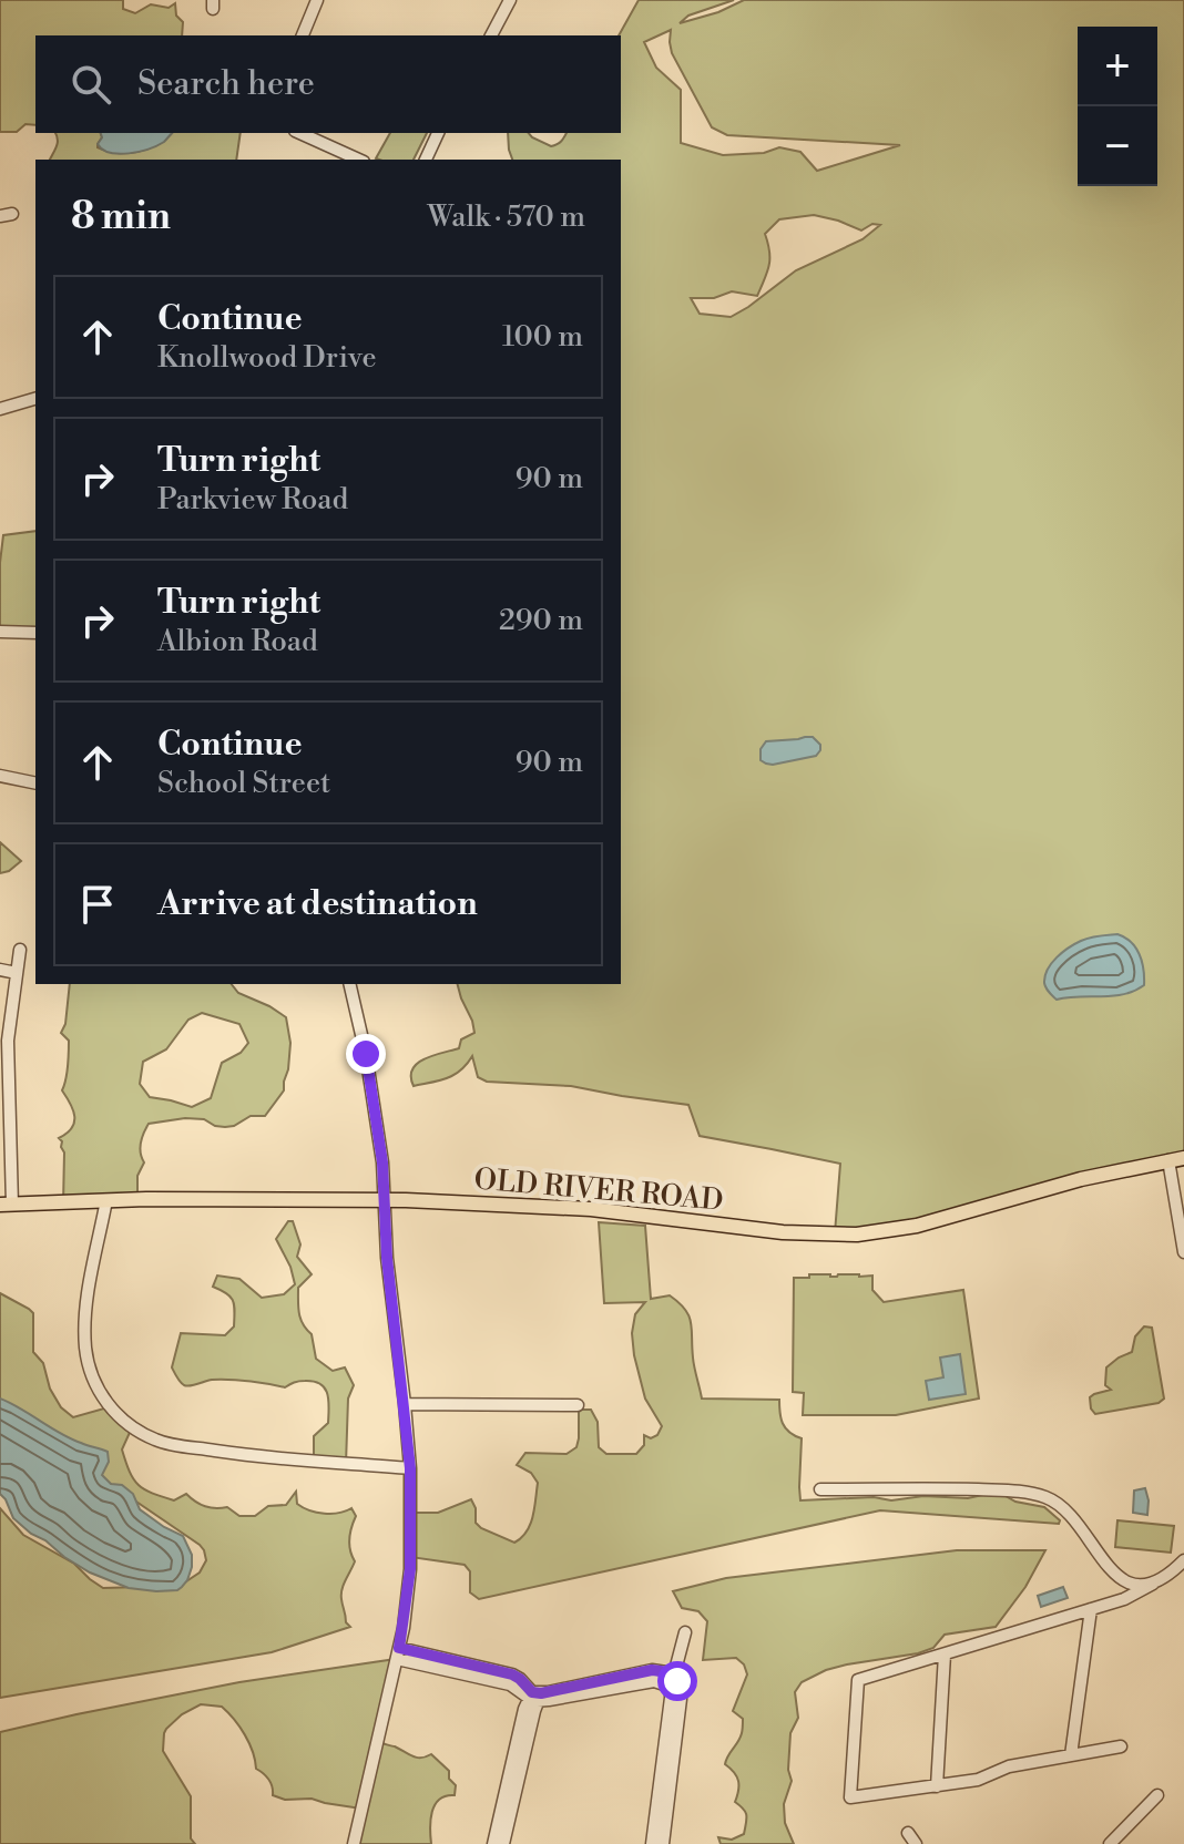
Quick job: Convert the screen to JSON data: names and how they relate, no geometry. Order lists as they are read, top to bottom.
{
  "streets": {
    "main road": ["OLD RIVER ROAD"]
  },
  "page": {
    "map_buttons": ["+", "−"],
    "search": "Search here",
    "heading": ["8 min", "Walk · 570 m"],
    "list": [
      ["Continue", "Knollwood Drive", "100 m"],
      ["Turn right", "Parkview Road", "90 m"],
      ["Turn right", "Albion Road", "290 m"],
      ["Continue", "School Street", "90 m"],
      "Arrive at destination"
    ]
  }
}
